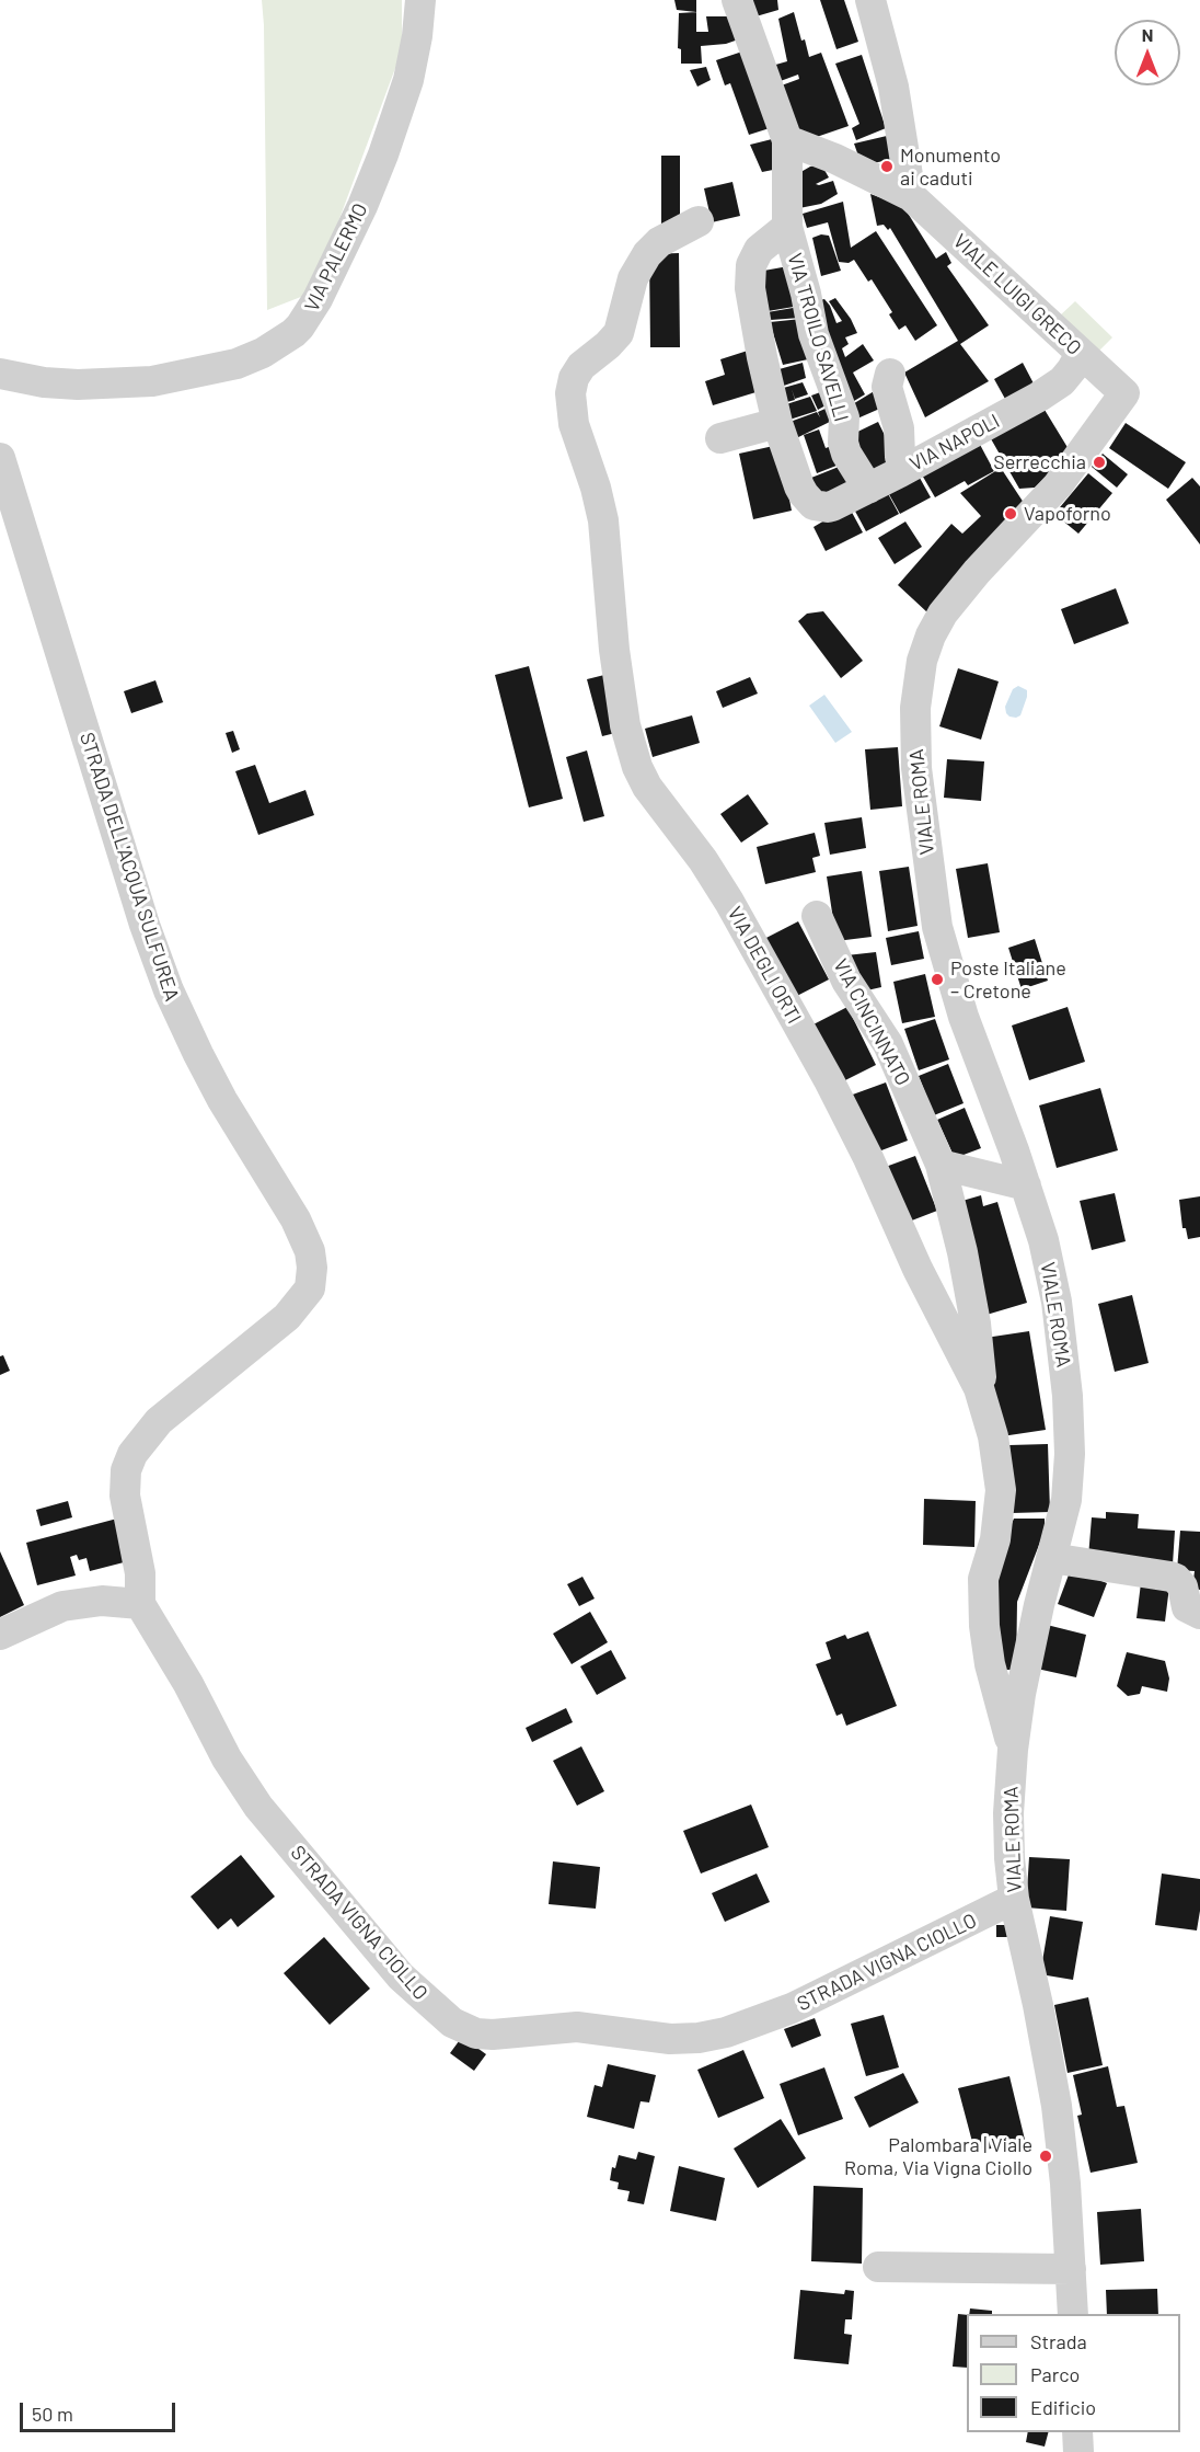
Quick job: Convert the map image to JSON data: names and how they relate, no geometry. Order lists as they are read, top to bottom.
{
  "streets": {
    "street": [
      "VIA PALERMO",
      "VIALE LUIGI GRECO",
      "VIA TROILO SAVELLI",
      "VIA NAPOLI",
      "VIALE ROMA",
      "STRADA DELL'ACQUA SULFUREA",
      "VIA DEGLI ORTI",
      "VIA CINCINNATO",
      "STRADA VIGNA CIOLLO"
    ]
  },
  "crossings": [
    ["VIALE LUIGI GRECO", "VIA TROILO SAVELLI"],
    ["VIALE LUIGI GRECO", "VIA NAPOLI"],
    ["VIALE LUIGI GRECO", "VIALE ROMA"],
    ["VIA TROILO SAVELLI", "VIA NAPOLI"],
    ["VIALE ROMA", "VIA DEGLI ORTI"],
    ["VIALE ROMA", "STRADA VIGNA CIOLLO"],
    ["STRADA DELL'ACQUA SULFUREA", "STRADA VIGNA CIOLLO"],
    ["VIA DEGLI ORTI", "VIA CINCINNATO"]
  ],
  "places": [
    "Monumento ai caduti",
    "Serrecchia",
    "Vapoforno",
    "Poste Italiane – Cretone",
    "Palombara | Viale Roma, Via Vigna Ciollo"
  ],
  "legend": ["Strada", "Parco", "Edificio"],
  "scale_bar": "50 m",
  "north": "top"
}
